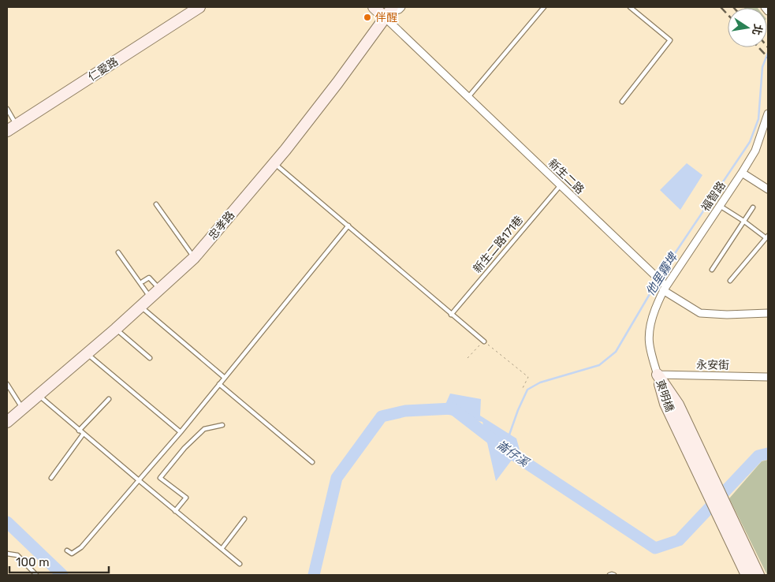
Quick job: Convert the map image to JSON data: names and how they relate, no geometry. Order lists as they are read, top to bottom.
{
  "streets": {
    "main road": ["仁愛路", "忠孝路", "東明橋"],
    "street": ["新生二路", "福智路", "永安街"],
    "lane": ["新生二路171巷"]
  },
  "crossings": [
    ["新生二路", "福智路"],
    ["新生二路", "忠孝路"],
    ["新生二路", "新生二路171巷"],
    ["永安街", "東明橋"]
  ],
  "water": ["他里霧埤", "崙仔溪"],
  "places": ["伴醒"],
  "scale_bar": "100 m",
  "north": "right"
}
